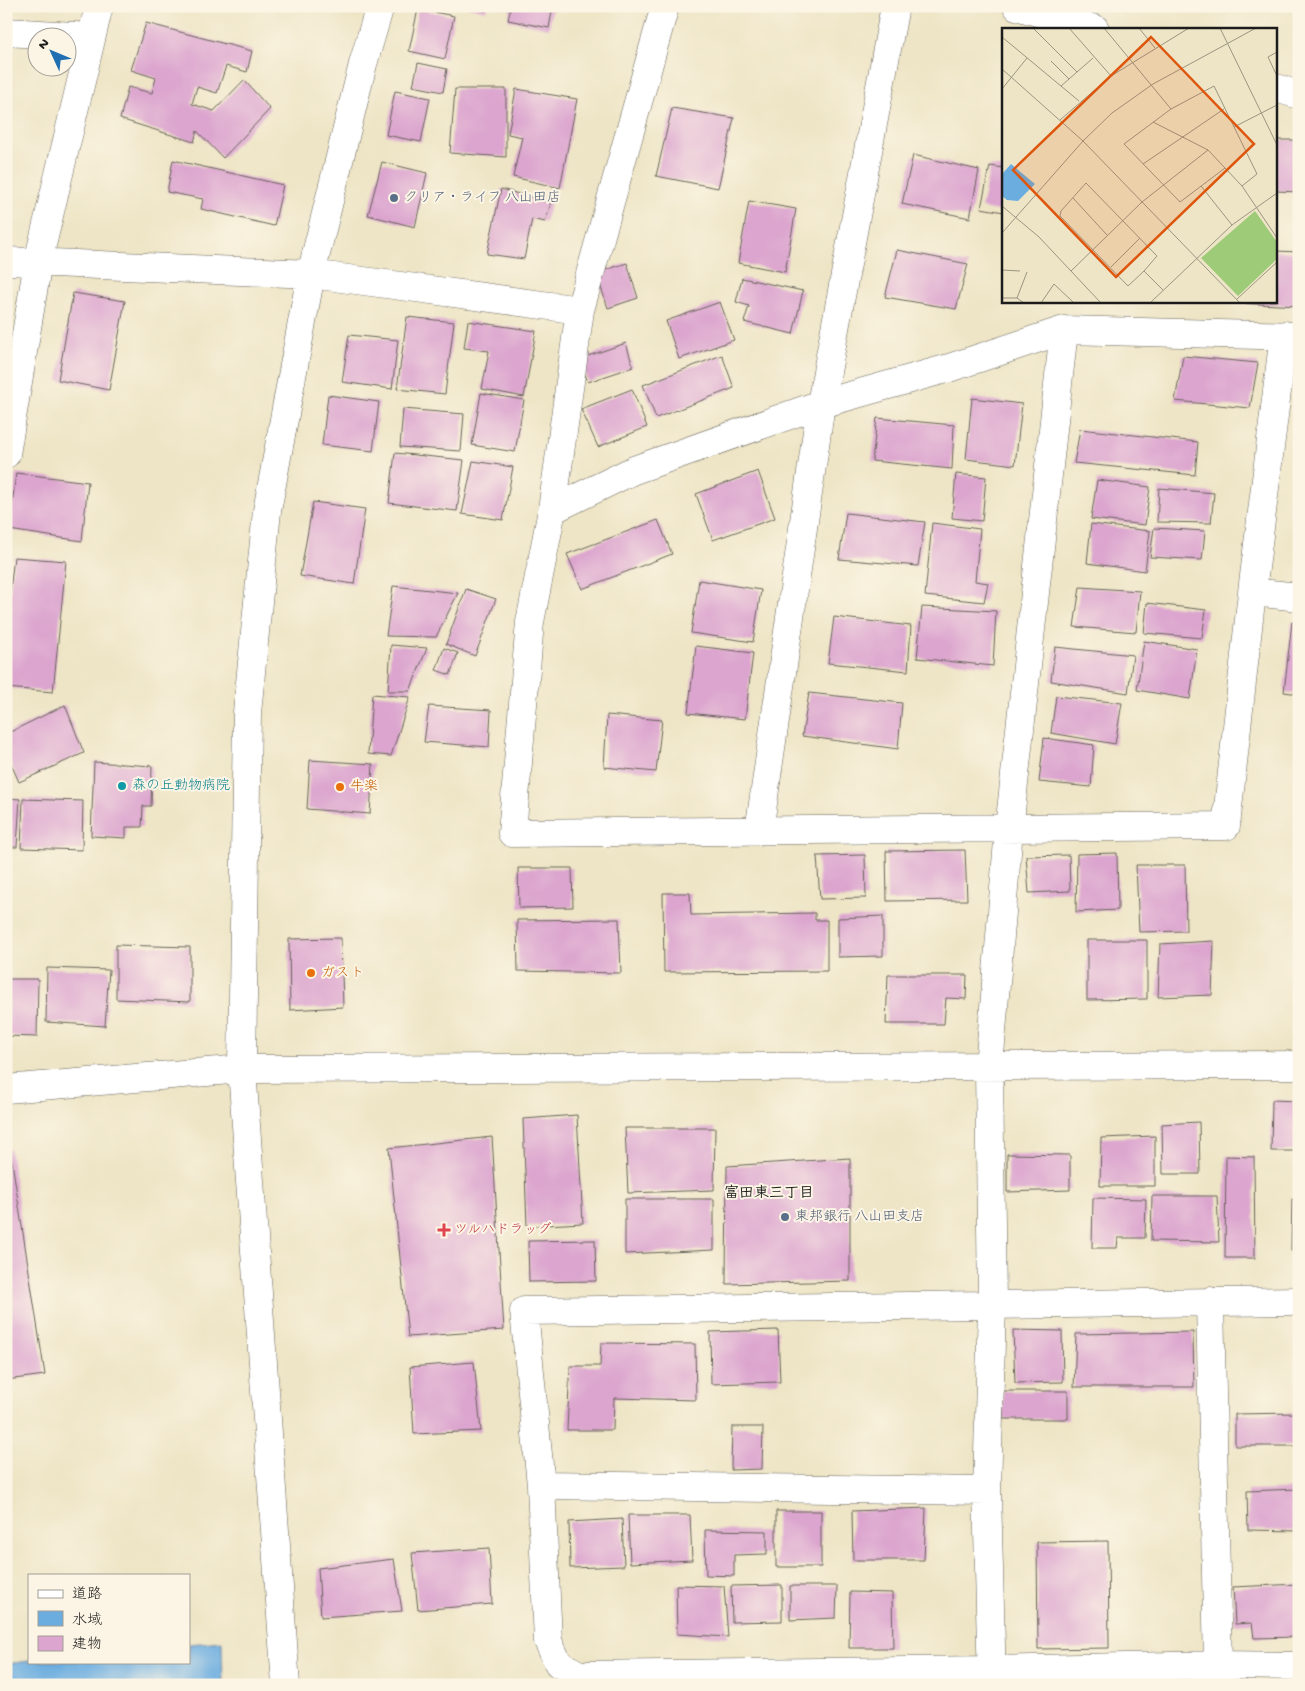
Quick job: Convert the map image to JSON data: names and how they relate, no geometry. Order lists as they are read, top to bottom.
{
  "districts": ["富田東三丁目"],
  "places": {
    "other": [
      "クリア・ライフ 八山田店",
      "森の丘動物病院",
      "牛楽",
      "ガスト",
      "東邦銀行 八山田支店"
    ],
    "health": ["ツルハドラッグ"]
  },
  "legend": ["道路", "水域", "建物"],
  "north": "top left"
}
